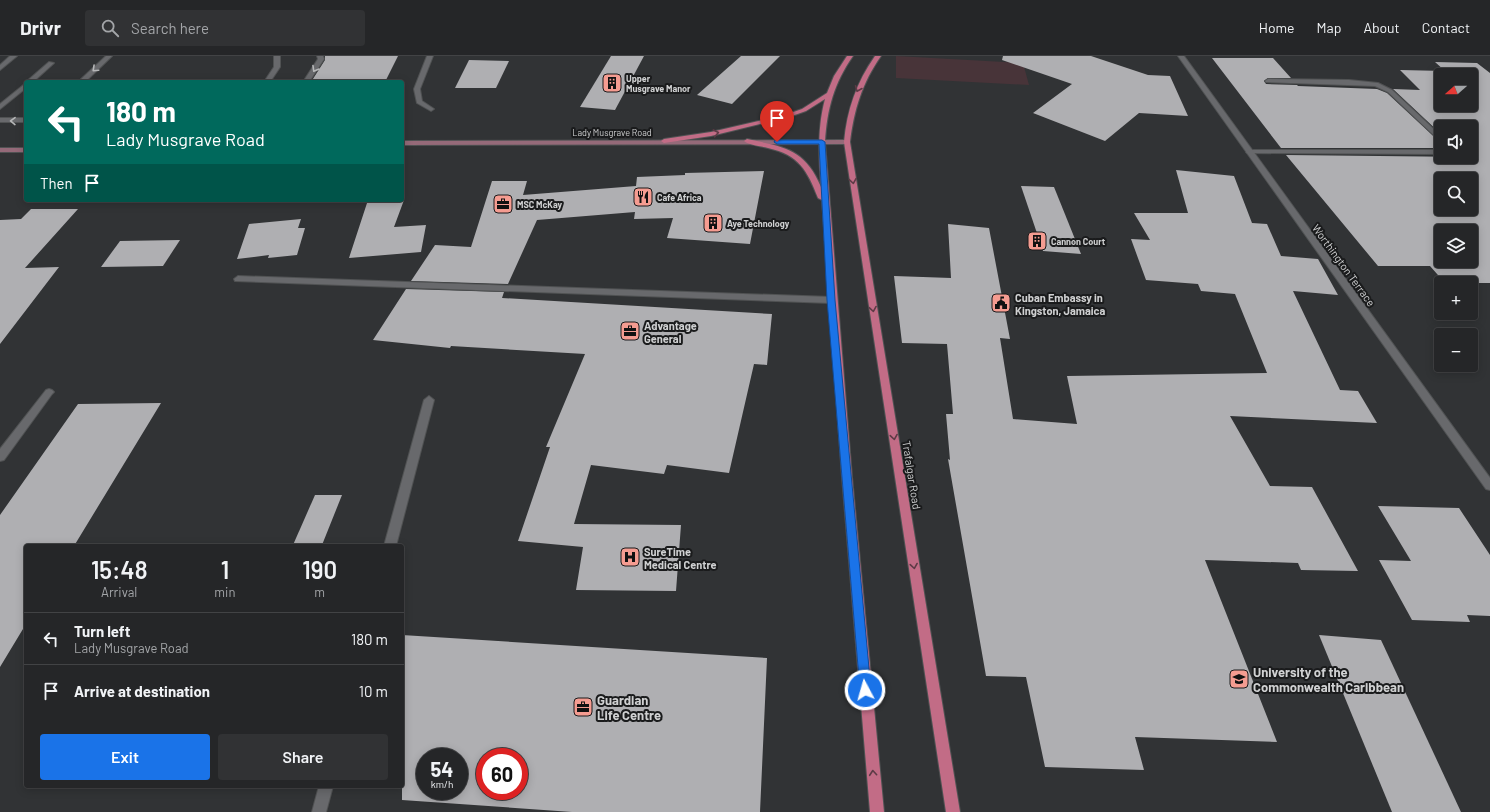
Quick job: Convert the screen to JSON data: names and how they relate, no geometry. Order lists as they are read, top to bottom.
{
  "streets": {
    "main road": ["Lady Musgrave Road", "Trafalgar Road"],
    "street": ["Worthington Terrace"]
  },
  "crossings": [
    ["Lady Musgrave Road", "Trafalgar Road"]
  ],
  "places": {
    "building": ["Upper Musgrave Manor", "Aye Technology", "Cannon Court"],
    "restaurant": ["Cafe Africa"],
    "office": ["MSC McKay", "Advantage General", "Guardian Life Centre"],
    "public building": ["Cuban Embassy in Kingston, Jamaica"],
    "hospital": ["SureTime Medical Centre"],
    "school or university": ["University of the Commonwealth Caribbean"]
  },
  "north": "left",
  "page": {
    "header": "Drivr",
    "search": "Search here",
    "nav": [
      "Home",
      "Map",
      "About",
      "Contact"
    ],
    "map_buttons": ["+", "−"],
    "turn": ["180 m", "Lady Musgrave Road"],
    "then": "Then",
    "eta": [
      "15:48",
      "Arrival",
      "1",
      "min",
      "190",
      "m"
    ],
    "list": [
      {
        "name": "Turn left",
        "note": "Lady Musgrave Road",
        "value": "180 m"
      },
      {
        "name": "Arrive at destination",
        "value": "10 m"
      }
    ],
    "buttons": ["Exit", "Share"],
    "speed": "54 km/h",
    "limit": "60"
  }
}
